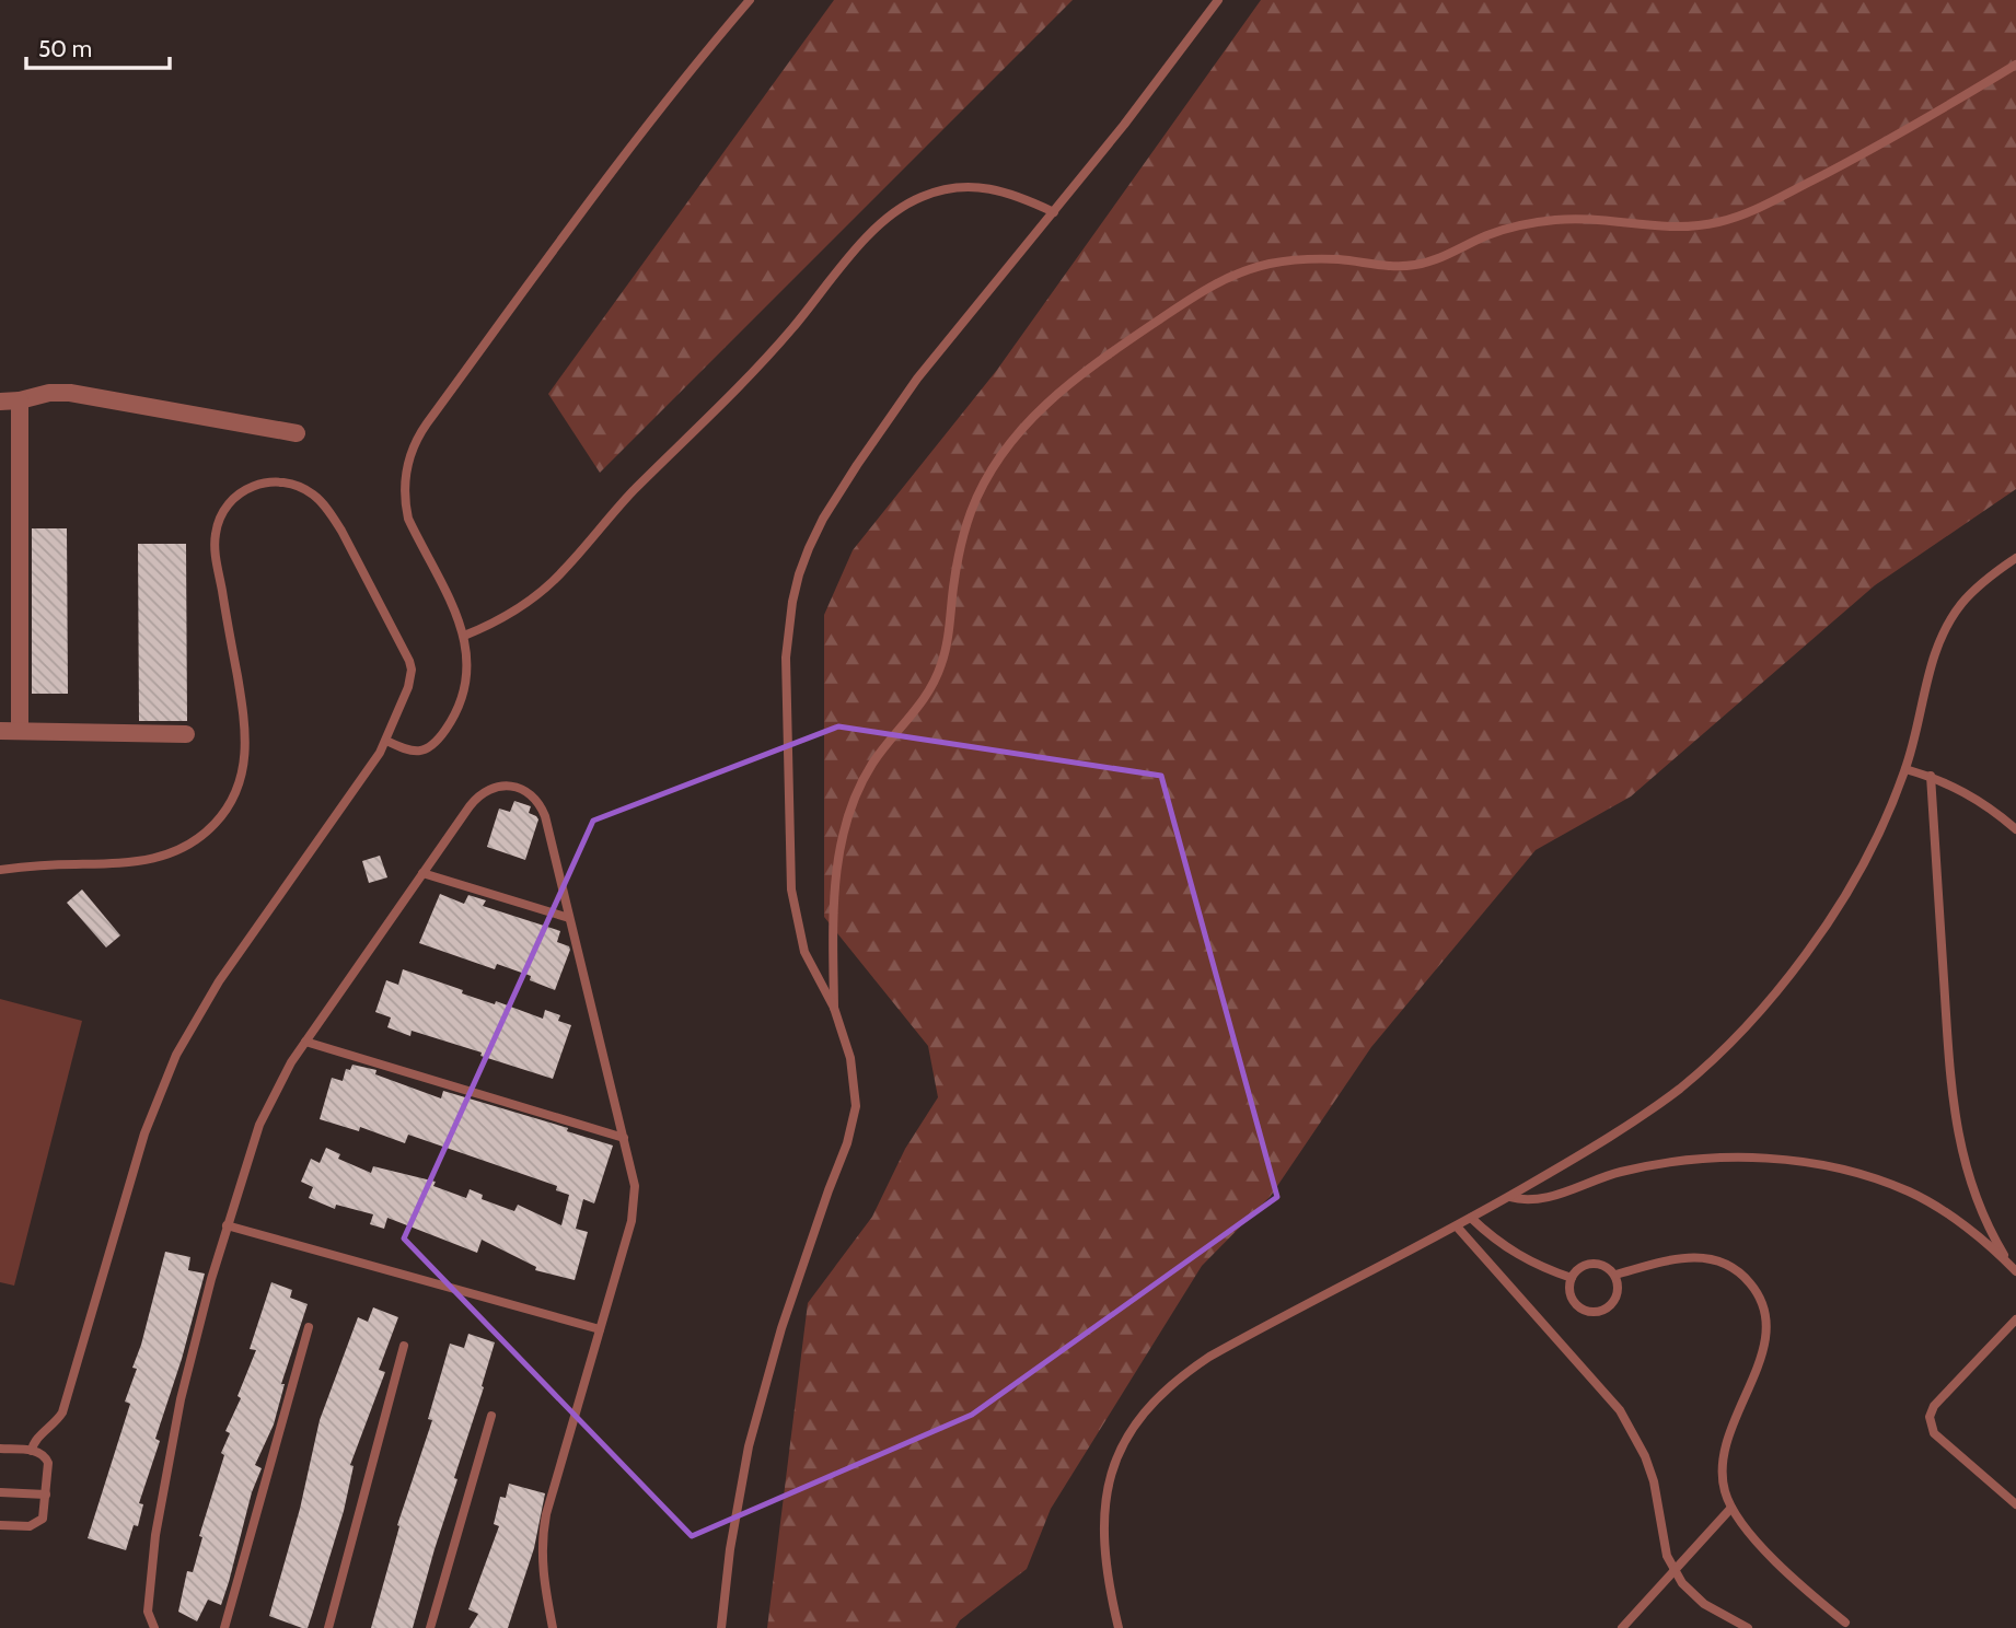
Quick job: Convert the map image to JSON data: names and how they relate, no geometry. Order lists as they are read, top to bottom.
{
  "scale_bar": "50 m"
}
